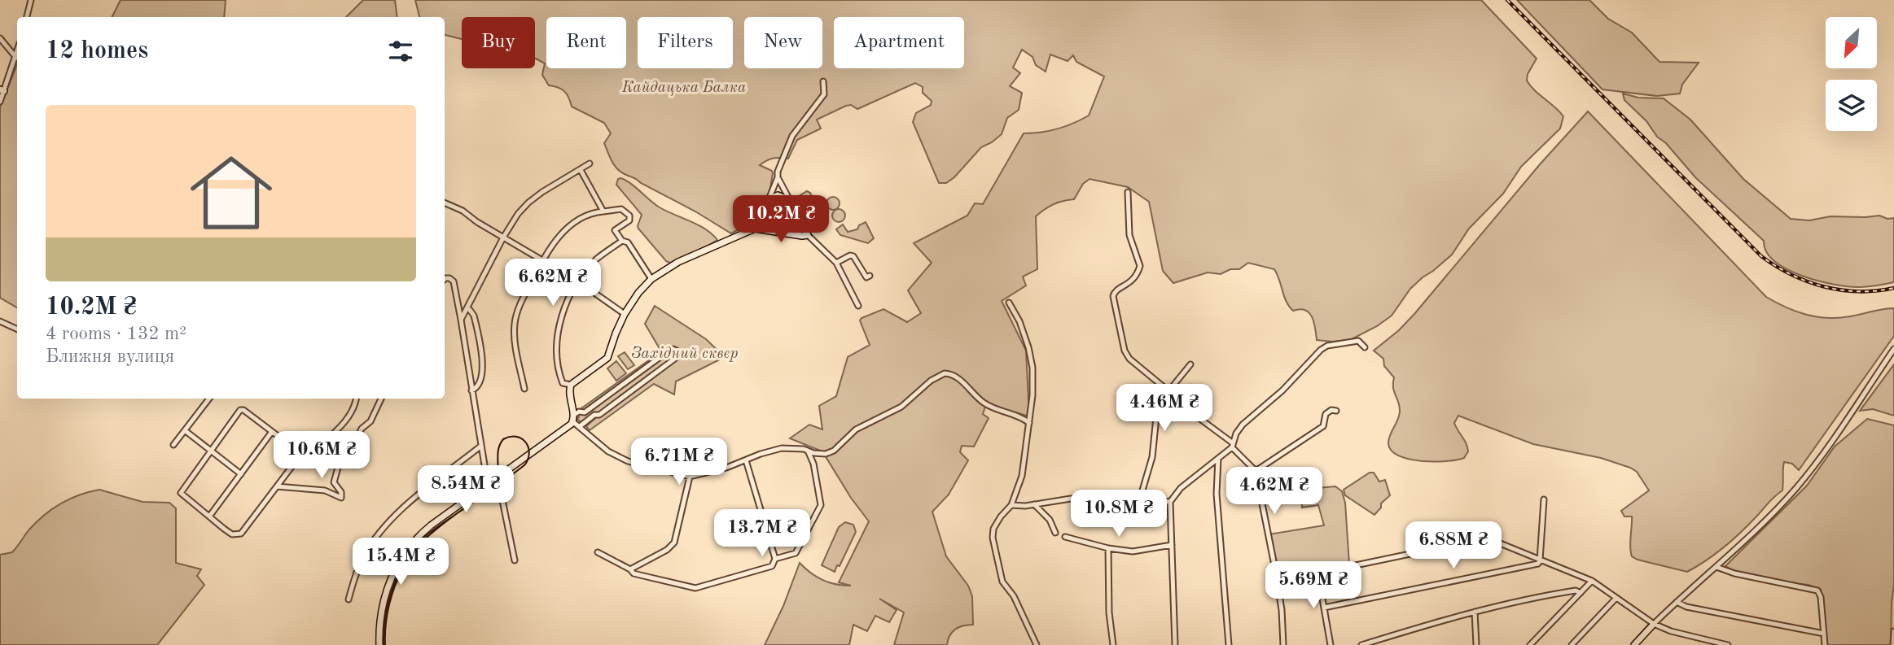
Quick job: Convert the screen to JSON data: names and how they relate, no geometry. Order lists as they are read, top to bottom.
{
  "parks": ["Кайдацька Балка", "Західний сквер"],
  "north": "bottom left",
  "page": {
    "chip": [
      "Buy",
      "Rent",
      "Filters",
      "New",
      "Apartment"
    ],
    "heading": "12 homes",
    "list": [
      {
        "name": "10.2M ₴",
        "note": "4 rooms · 132 m² · Ближня вулиця"
      }
    ],
    "price": [
      "10.2M ₴",
      "6.62M ₴",
      "4.46M ₴",
      "10.6M ₴",
      "6.71M ₴",
      "8.54M ₴",
      "4.62M ₴",
      "10.8M ₴",
      "13.7M ₴",
      "6.88M ₴",
      "15.4M ₴",
      "5.69M ₴"
    ]
  }
}
